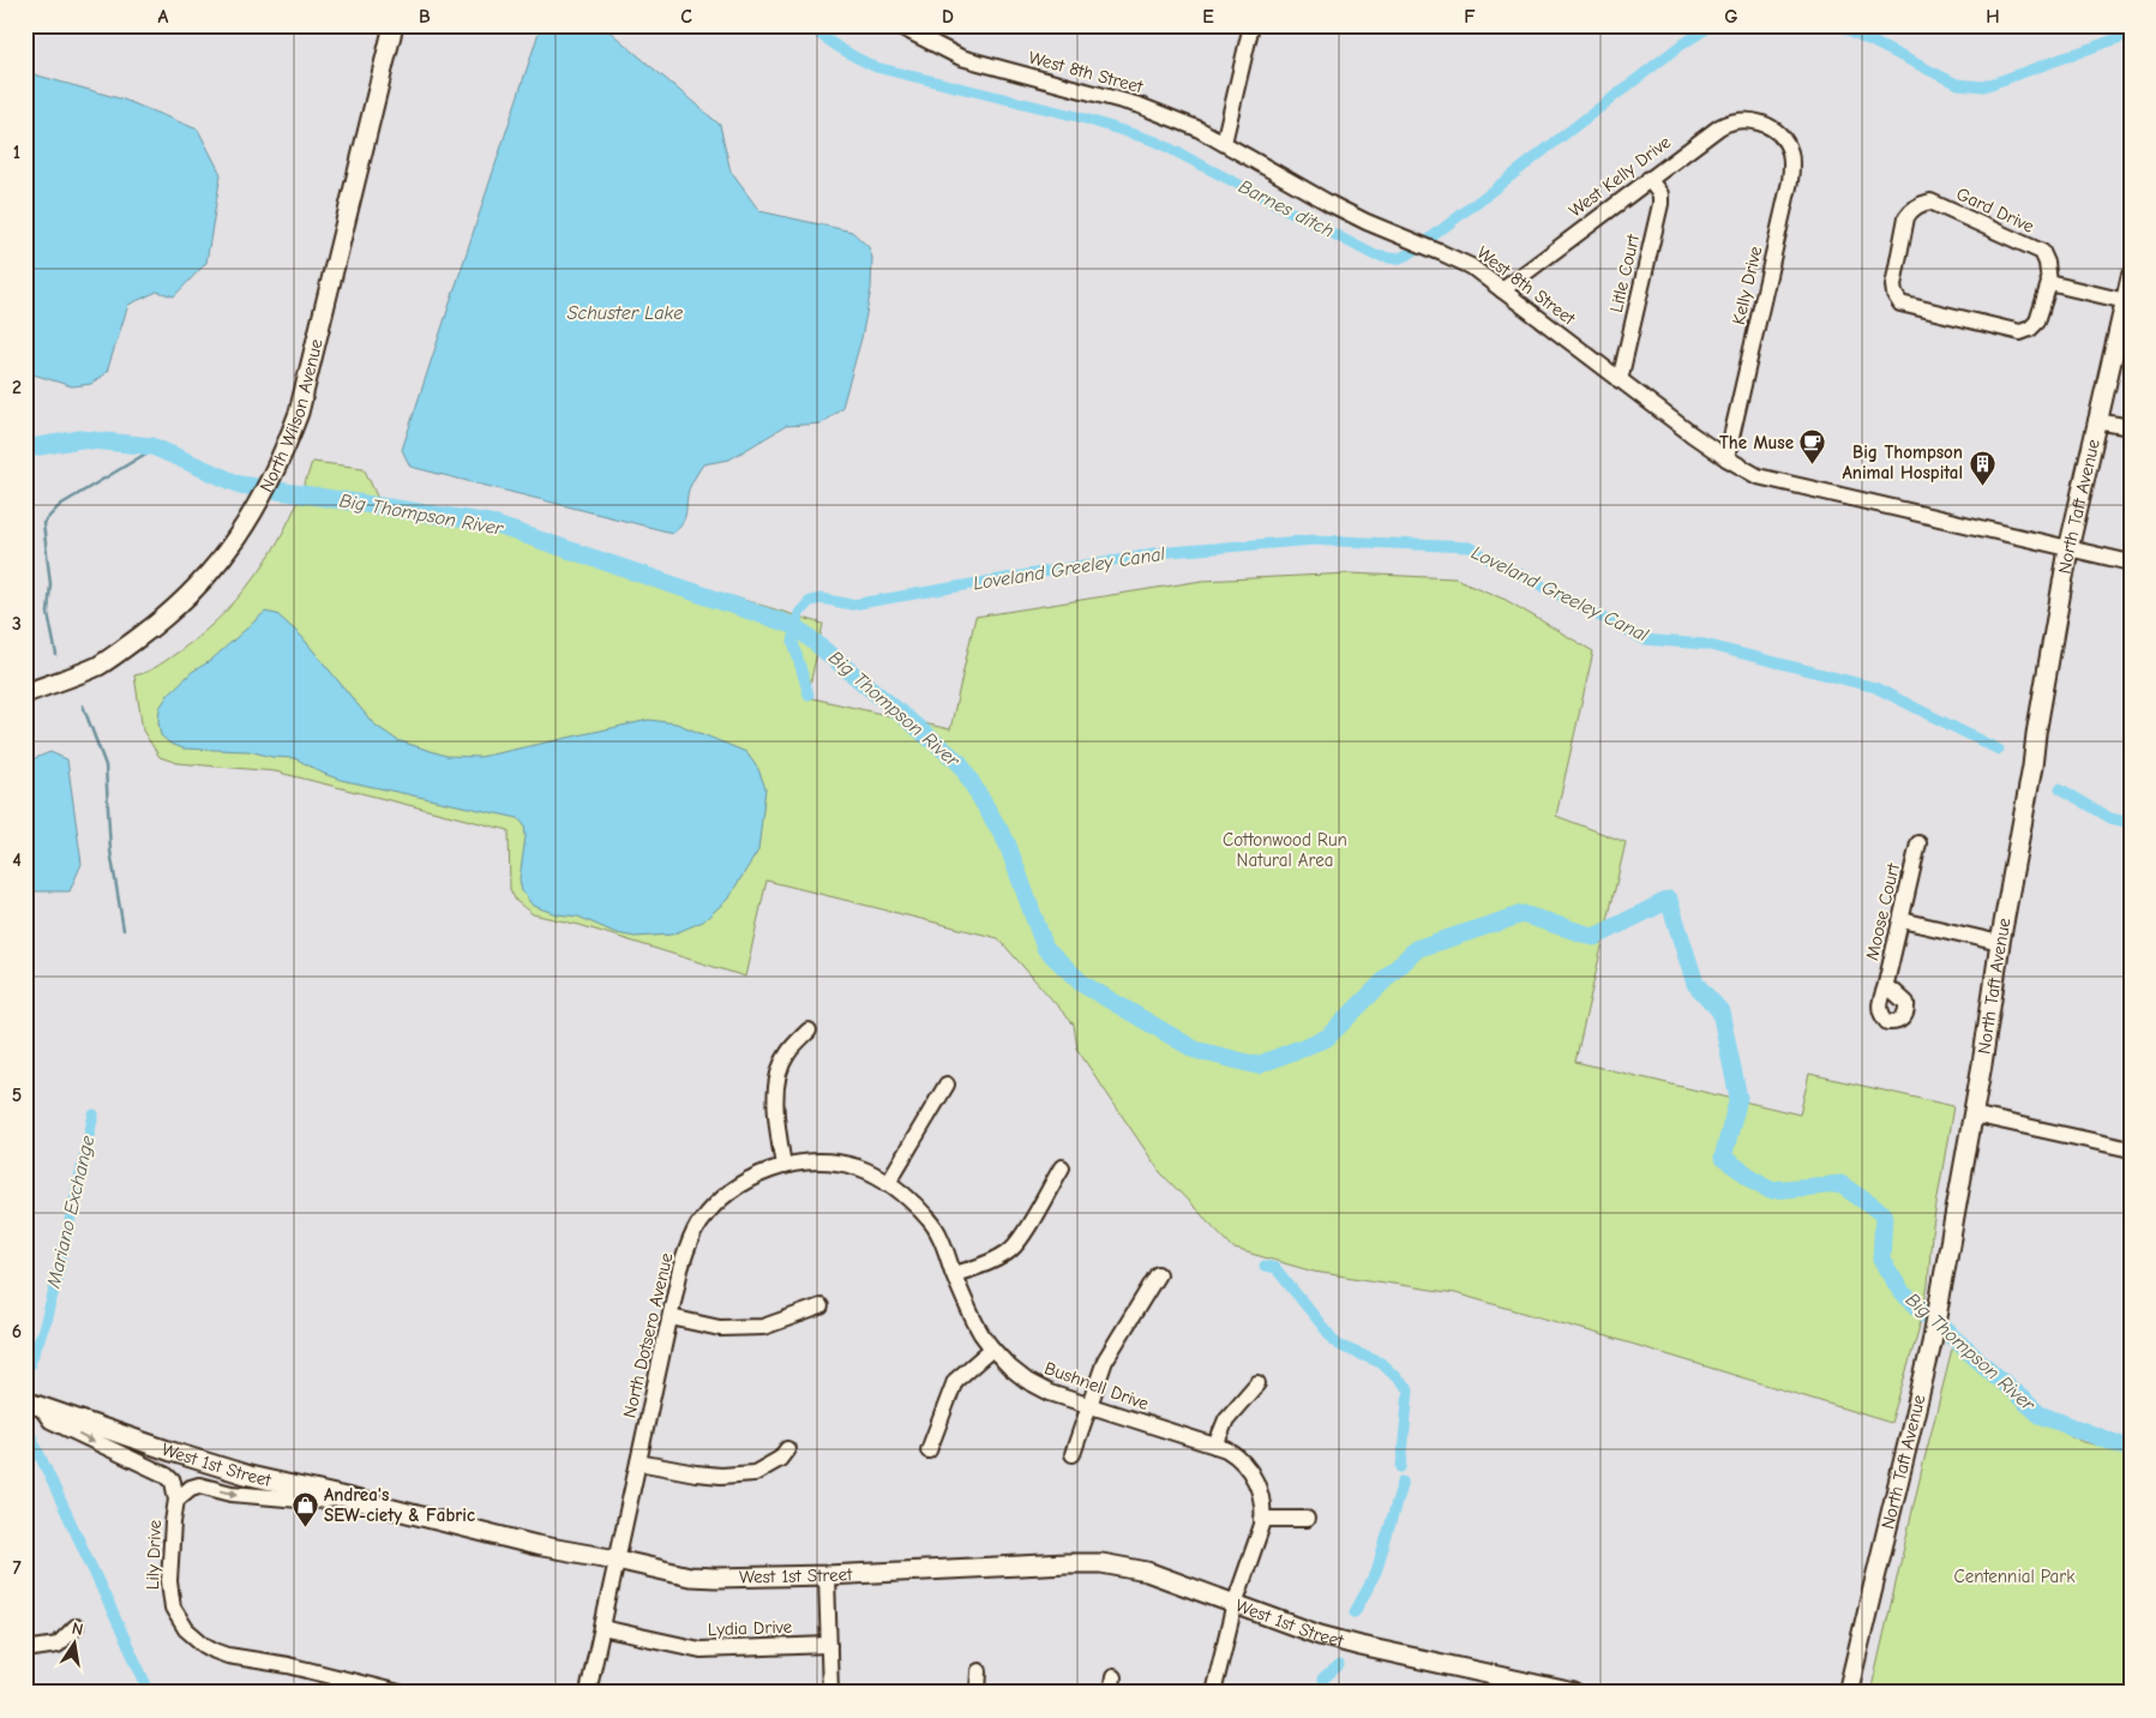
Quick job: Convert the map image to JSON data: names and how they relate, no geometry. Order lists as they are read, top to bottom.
{
  "streets": {
    "main road": ["North Wilson Avenue", "North Taft Avenue", "West 1st Street"],
    "street": [
      "West 8th Street",
      "West Kelly Drive",
      "Gard Drive",
      "Litle Court",
      "Kelly Drive",
      "Moose Court",
      "North Dotsero Avenue",
      "Bushnell Drive",
      "Lily Drive",
      "Lydia Drive"
    ]
  },
  "crossings": [
    ["West 8th Street", "West Kelly Drive"],
    ["West 8th Street", "Litle Court"],
    ["West 8th Street", "Kelly Drive"],
    ["West 8th Street", "North Taft Avenue"],
    ["West Kelly Drive", "Litle Court"],
    ["West Kelly Drive", "Kelly Drive"],
    ["North Dotsero Avenue", "Bushnell Drive"],
    ["North Dotsero Avenue", "West 1st Street"],
    ["North Dotsero Avenue", "Lydia Drive"],
    ["Bushnell Drive", "West 1st Street"],
    ["West 1st Street", "Lily Drive"]
  ],
  "water": [
    "Barnes ditch",
    "Schuster Lake",
    "Big Thompson River",
    "Loveland Greeley Canal",
    "Mariano Exchange"
  ],
  "parks": ["Cottonwood Run Natural Area", "Centennial Park"],
  "places": {
    "cafe": ["The Muse"],
    "building": ["Big Thompson Animal Hospital"],
    "shop": ["Andrea's SEW-ciety & Fabric"]
  },
  "north": "top",
  "grid": {
    "columns": [
      "A",
      "B",
      "C",
      "D",
      "E",
      "F",
      "G",
      "H"
    ],
    "rows": [
      "1",
      "2",
      "3",
      "4",
      "5",
      "6",
      "7"
    ]
  }
}
